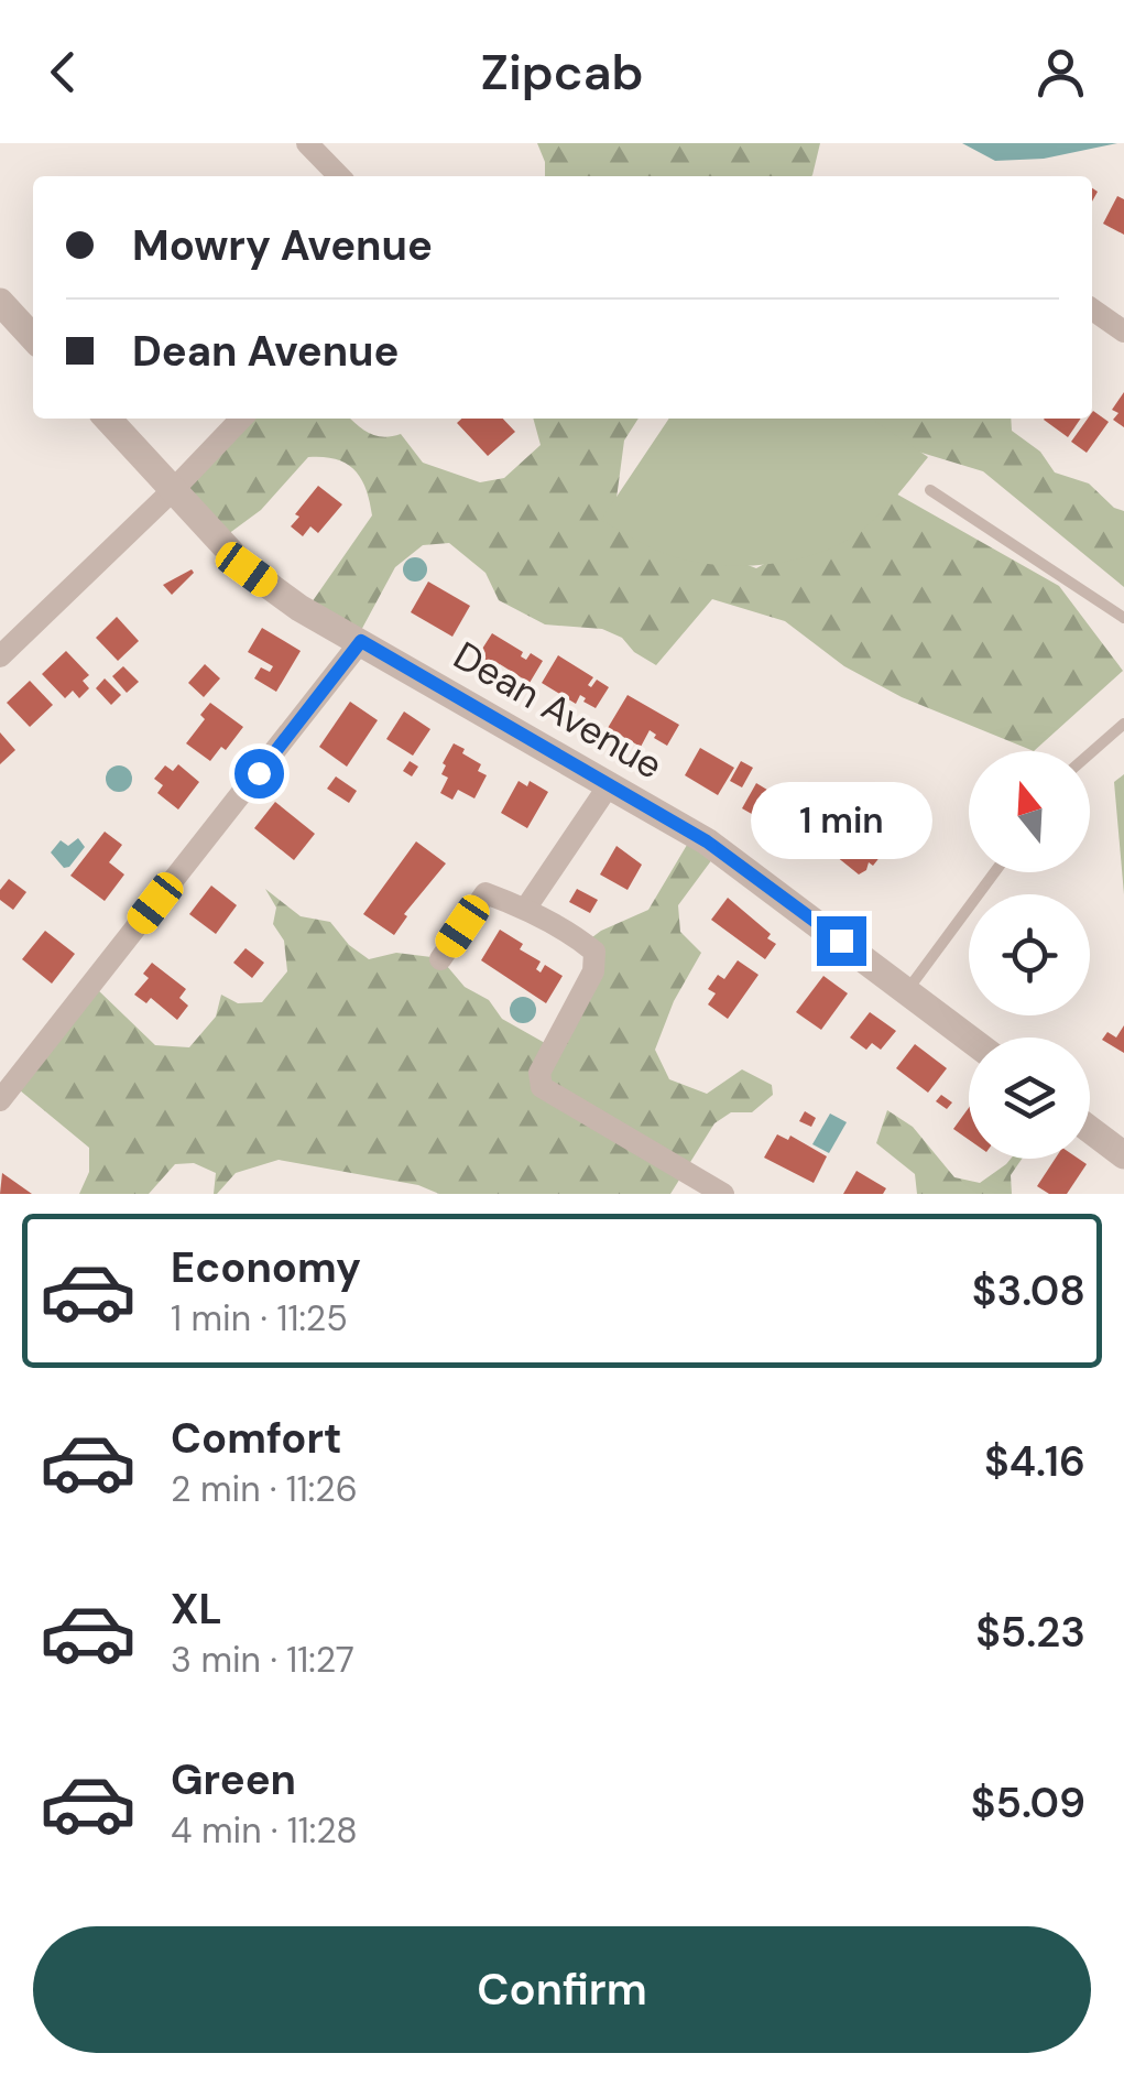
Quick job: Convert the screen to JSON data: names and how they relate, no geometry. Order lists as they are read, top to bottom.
{
  "streets": {
    "street": ["Dean Avenue"]
  },
  "north": "top",
  "page": {
    "header": "Zipcab",
    "banner": ["Mowry Avenue", "Dean Avenue"],
    "bubble": "1 min",
    "list": [
      {
        "name": "Economy",
        "note": "1 min · 11:25",
        "value": "$3.08"
      },
      {
        "name": "Comfort",
        "note": "2 min · 11:26",
        "value": "$4.16"
      },
      {
        "name": "XL",
        "note": "3 min · 11:27",
        "value": "$5.23"
      },
      {
        "name": "Green",
        "note": "4 min · 11:28",
        "value": "$5.09"
      }
    ],
    "buttons": "Confirm"
  }
}
